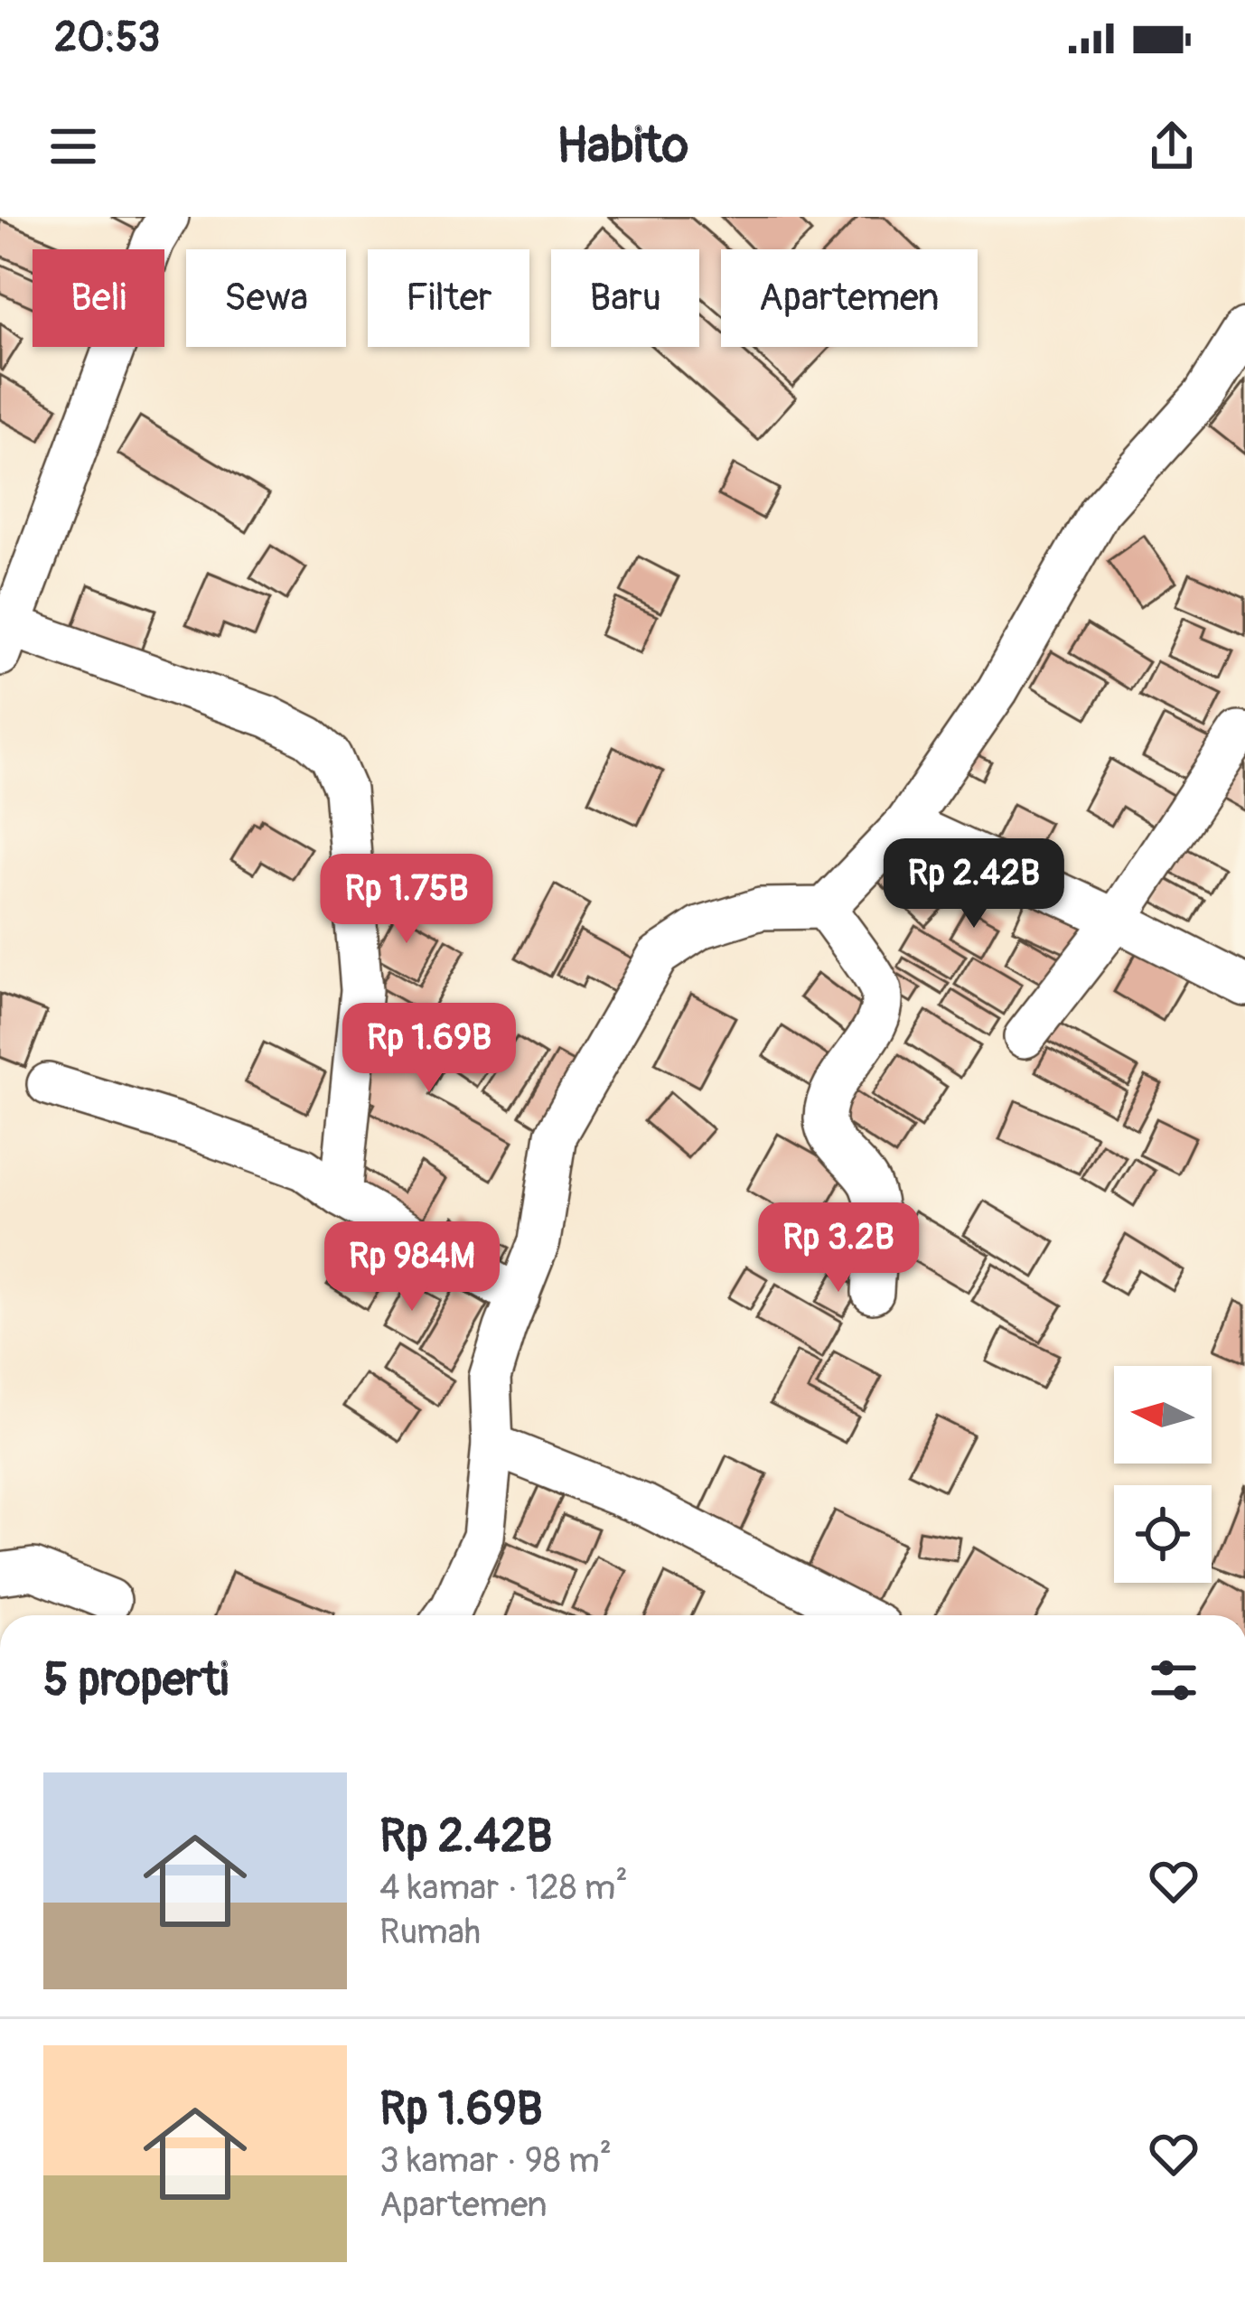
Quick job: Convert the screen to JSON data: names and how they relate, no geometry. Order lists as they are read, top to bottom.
{
  "north": "left",
  "page": {
    "status": "20:53",
    "header": "Habito",
    "chip": [
      "Beli",
      "Sewa",
      "Filter",
      "Baru",
      "Apartemen"
    ],
    "price": [
      "Rp 2.42B",
      "Rp 1.75B",
      "Rp 1.69B",
      "Rp 3.2B",
      "Rp 984M"
    ],
    "heading": "5 properti",
    "list": [
      {
        "name": "Rp 2.42B",
        "note": "4 kamar · 128 m² · Rumah"
      },
      {
        "name": "Rp 1.69B",
        "note": "3 kamar · 98 m² · Apartemen"
      }
    ]
  }
}
